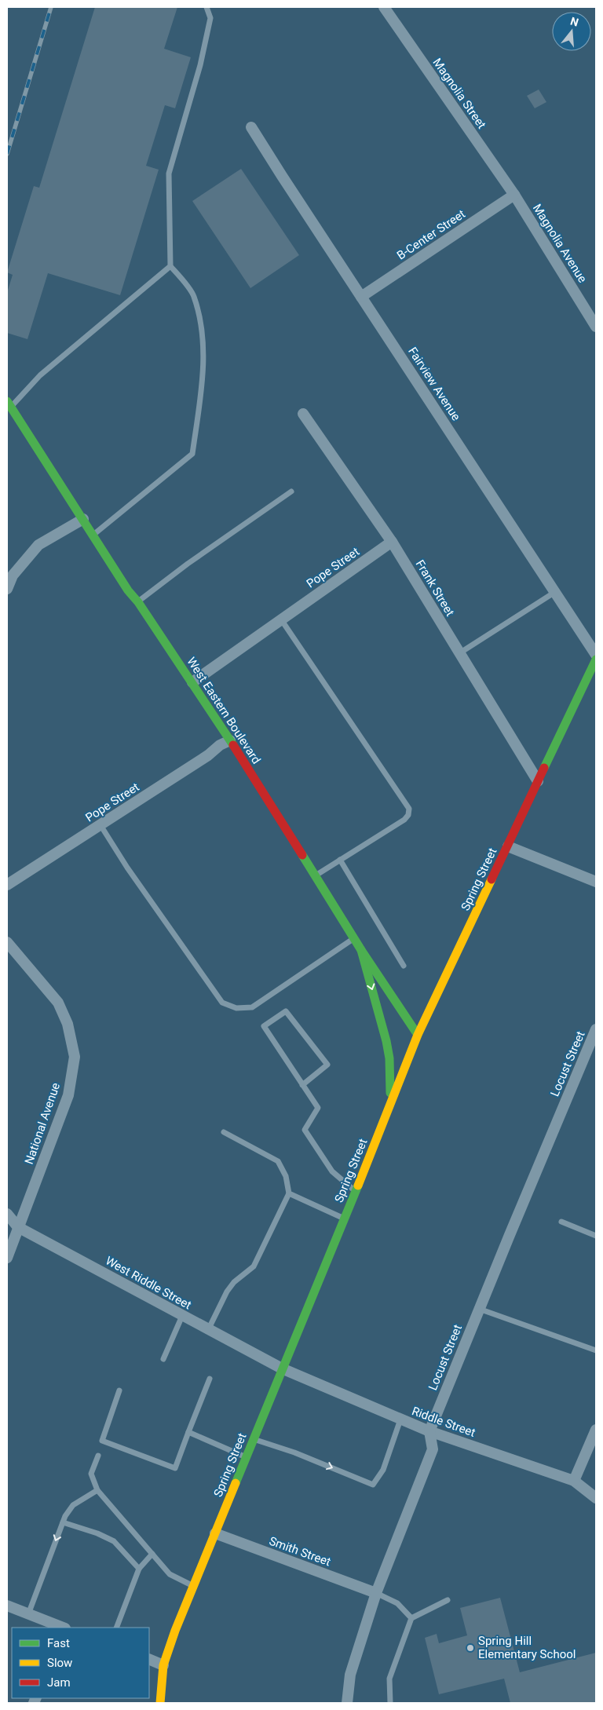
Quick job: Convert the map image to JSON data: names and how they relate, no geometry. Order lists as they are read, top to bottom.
{
  "streets": {
    "main road": ["West Eastern Boulevard", "Spring Street"],
    "street": [
      "Magnolia Street",
      "B-Center Street",
      "Magnolia Avenue",
      "Fairview Avenue",
      "Pope Street",
      "Frank Street",
      "Locust Street",
      "National Avenue",
      "West Riddle Street",
      "Riddle Street",
      "Smith Street"
    ]
  },
  "crossings": [
    ["Magnolia Street", "B-Center Street"],
    ["Magnolia Street", "Magnolia Avenue"],
    ["B-Center Street", "Magnolia Avenue"],
    ["B-Center Street", "Fairview Avenue"],
    ["Pope Street", "Frank Street"],
    ["Pope Street", "West Eastern Boulevard"],
    ["Frank Street", "Spring Street"],
    ["West Eastern Boulevard", "Spring Street"],
    ["Spring Street", "West Riddle Street"],
    ["Spring Street", "Riddle Street"],
    ["Spring Street", "Smith Street"],
    ["Locust Street", "Riddle Street"],
    ["Locust Street", "Smith Street"],
    ["National Avenue", "West Riddle Street"],
    ["West Riddle Street", "Riddle Street"]
  ],
  "places": ["Spring Hill Elementary School"],
  "legend": ["Fast", "Slow", "Jam"],
  "north": "top"
}
